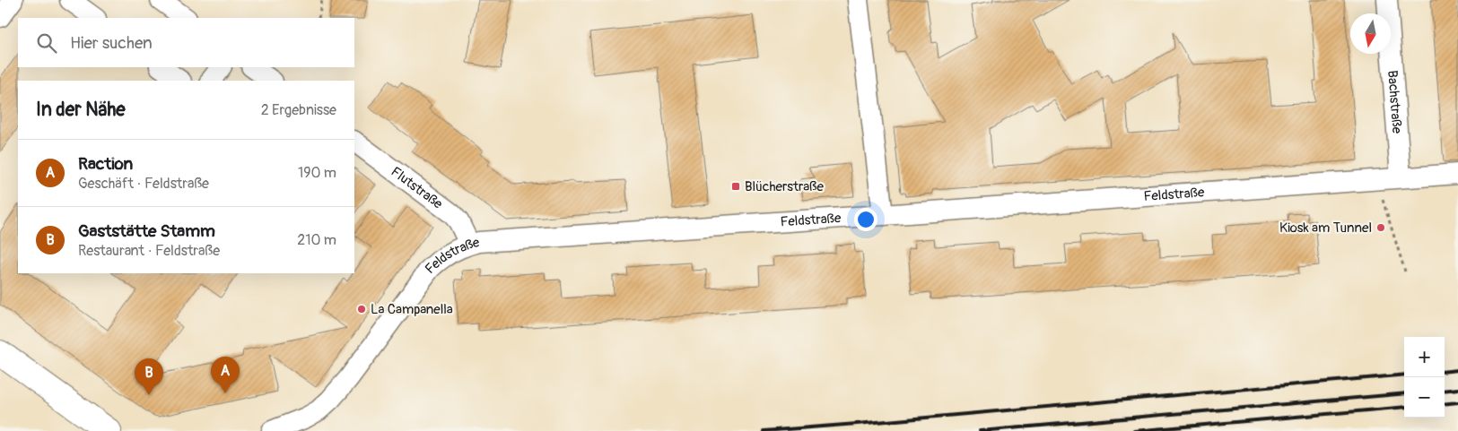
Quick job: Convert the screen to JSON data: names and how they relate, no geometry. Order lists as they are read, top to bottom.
{
  "streets": {
    "street": ["Bachstraße", "Flutstraße", "Feldstraße"]
  },
  "crossings": [
    ["Bachstraße", "Feldstraße"],
    ["Flutstraße", "Feldstraße"]
  ],
  "places": {
    "transit": ["Blücherstraße"],
    "other": ["Kiosk am Tunnel", "La Campanella"]
  },
  "north": "bottom",
  "page": {
    "search": "Hier suchen",
    "heading": ["In der Nähe", "2 Ergebnisse"],
    "list": [
      {
        "mark": "A",
        "name": "Raction",
        "note": "Geschäft · Feldstraße",
        "value": "190 m"
      },
      {
        "mark": "B",
        "name": "Gaststätte Stamm",
        "note": "Restaurant · Feldstraße",
        "value": "210 m"
      }
    ],
    "map_buttons": ["+", "−"],
    "pins": ["A", "B"]
  }
}
